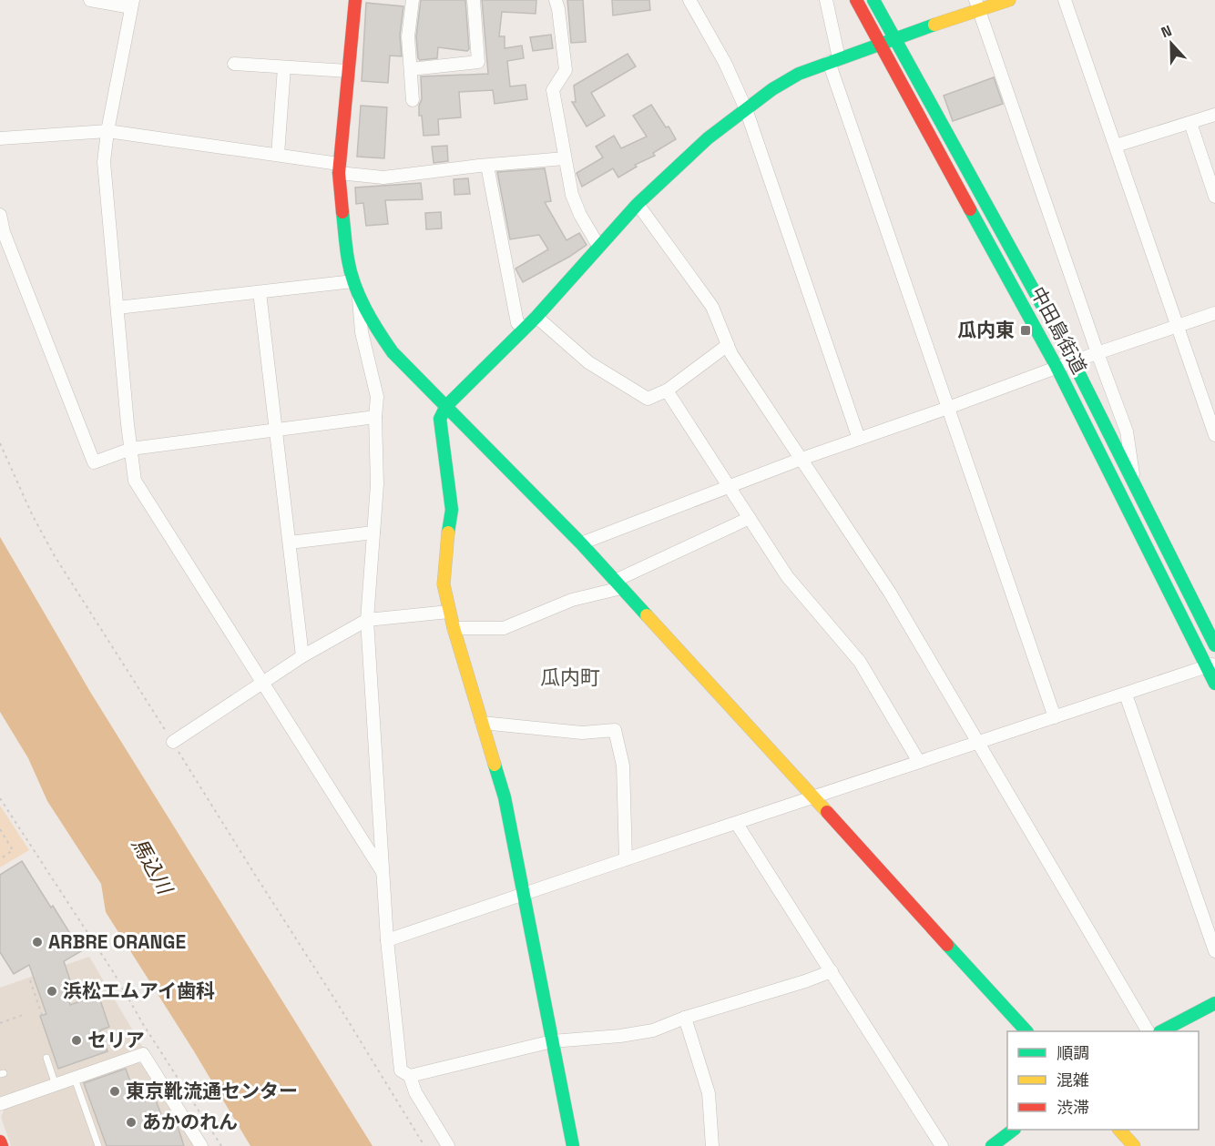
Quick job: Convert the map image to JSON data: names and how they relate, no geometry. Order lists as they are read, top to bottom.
{
  "streets": {
    "street": ["中田島街道"]
  },
  "districts": ["瓜内町"],
  "water": ["馬込川"],
  "places": {
    "transit": ["瓜内東"],
    "other": [
      "ARBRE ORANGE",
      "浜松エムアイ歯科",
      "セリア",
      "東京靴流通センター",
      "あかのれん"
    ]
  },
  "legend": ["順調", "混雑", "渋滞"],
  "north": "top"
}
